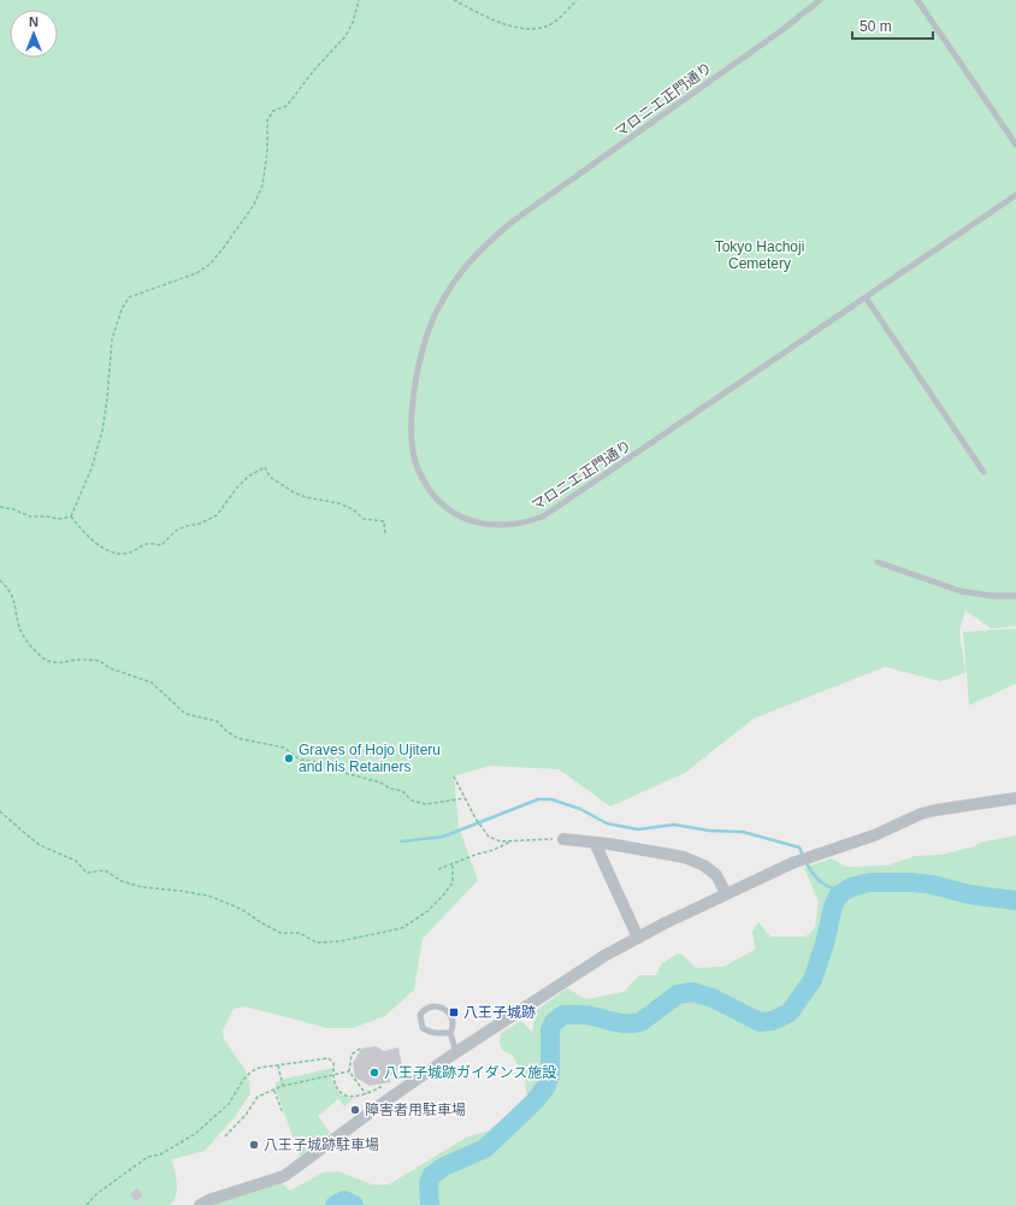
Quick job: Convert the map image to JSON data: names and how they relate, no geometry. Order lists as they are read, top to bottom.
{
  "streets": {
    "lane": ["マロニエ正門通り"]
  },
  "parks": ["Tokyo Hachoji Cemetery"],
  "places": {
    "other": [
      "Graves of Hojo Ujiteru and his Retainers",
      "八王子城跡ガイダンス施設",
      "障害者用駐車場",
      "八王子城跡駐車場"
    ],
    "transit": ["八王子城跡"]
  },
  "scale_bar": "50 m",
  "north": "top"
}
